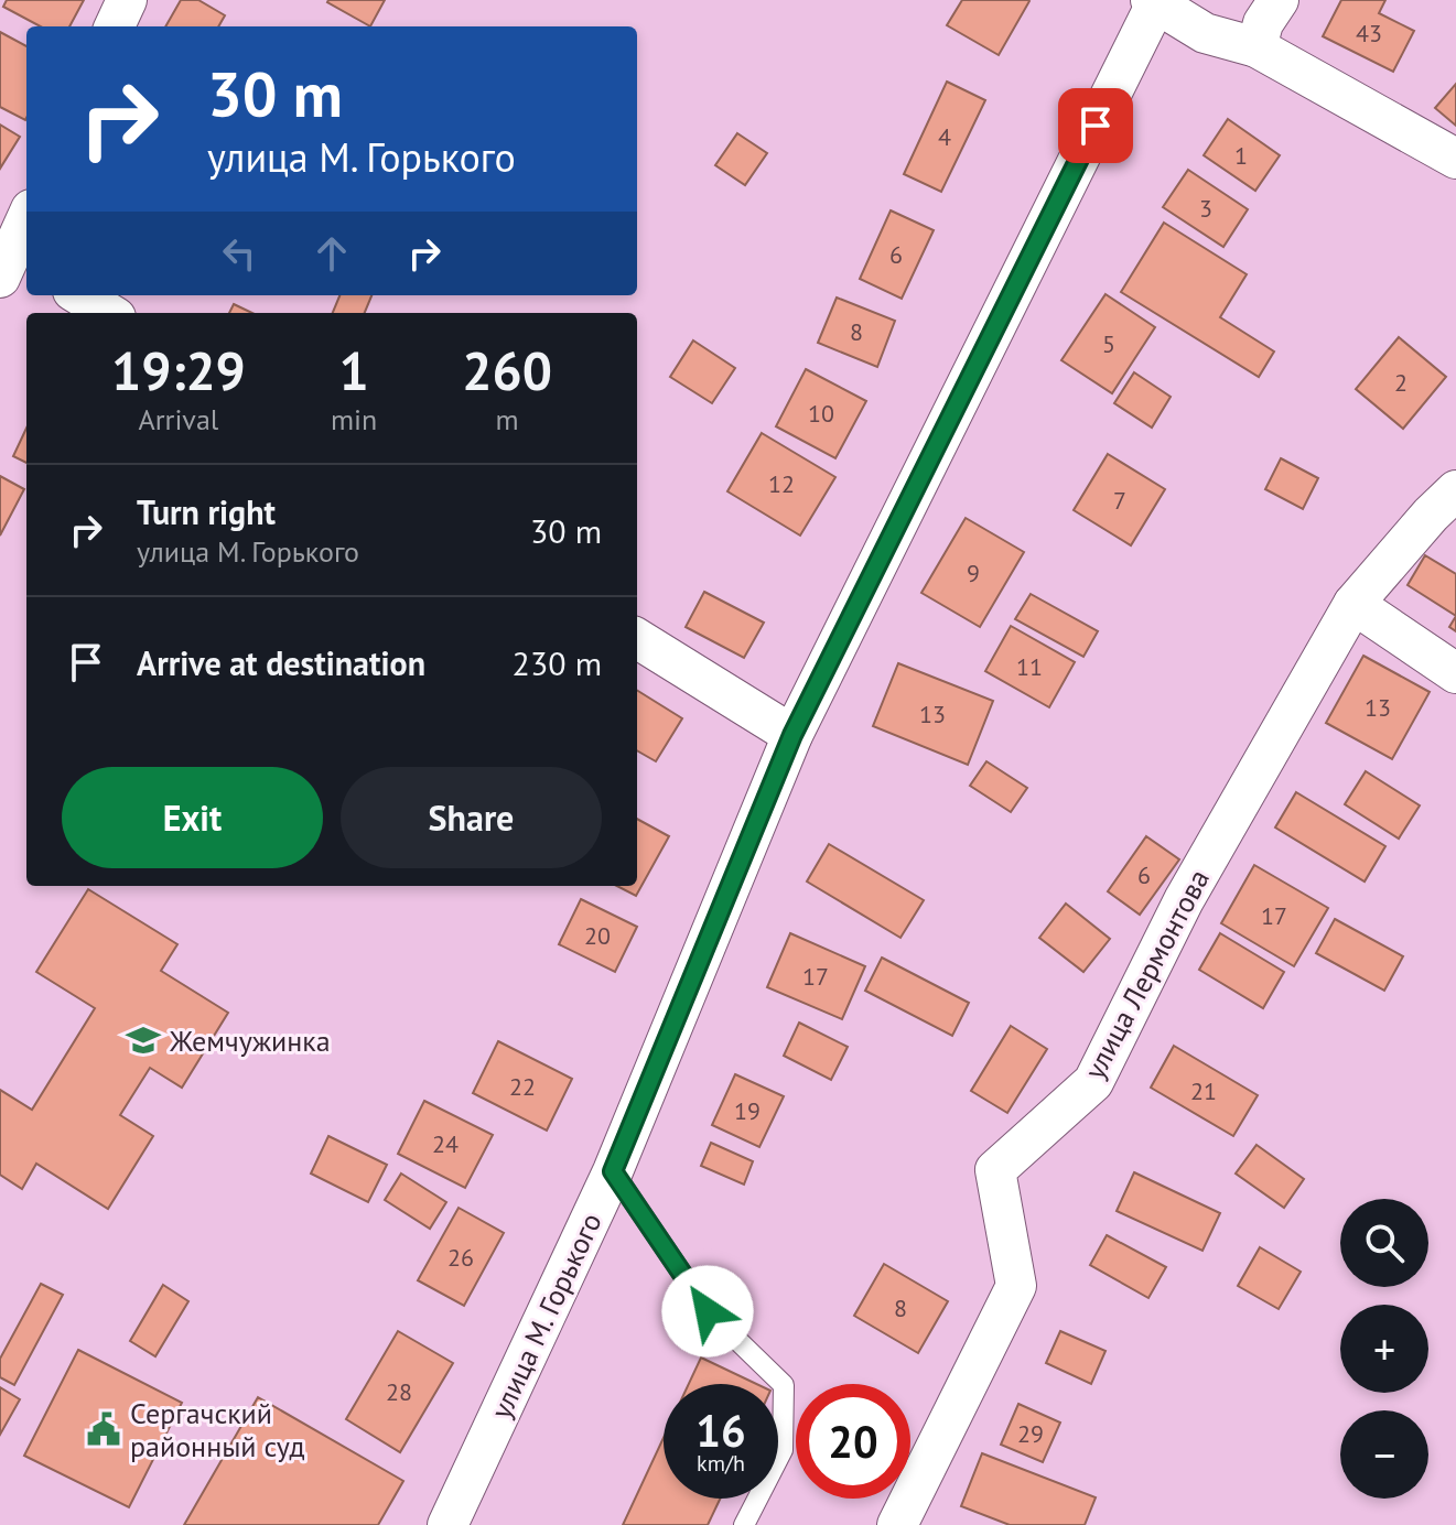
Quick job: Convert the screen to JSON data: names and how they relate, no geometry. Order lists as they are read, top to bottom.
{
  "streets": {
    "street": ["улица Лермонтова", "улица М. Горького"]
  },
  "places": {
    "school or university": ["Жемчужинка"],
    "public building": ["Сергачский районный суд"]
  },
  "house_numbers": [
    "43",
    "4",
    "1",
    "3",
    "6",
    "8",
    "5",
    "2",
    "10",
    "12",
    "7",
    "9",
    "11",
    "13",
    "13",
    "6",
    "17",
    "20",
    "17",
    "22",
    "21",
    "19",
    "24",
    "26",
    "8",
    "28",
    "29"
  ],
  "page": {
    "turn": ["30 m", "улица М. Горького"],
    "eta": [
      "19:29",
      "Arrival",
      "1",
      "min",
      "260",
      "m"
    ],
    "list": [
      {
        "name": "Turn right",
        "note": "улица М. Горького",
        "value": "30 m"
      },
      {
        "name": "Arrive at destination",
        "value": "230 m"
      }
    ],
    "buttons": ["Exit", "Share"],
    "map_buttons": ["+", "−"],
    "speed": "16 km/h",
    "limit": "20"
  }
}
